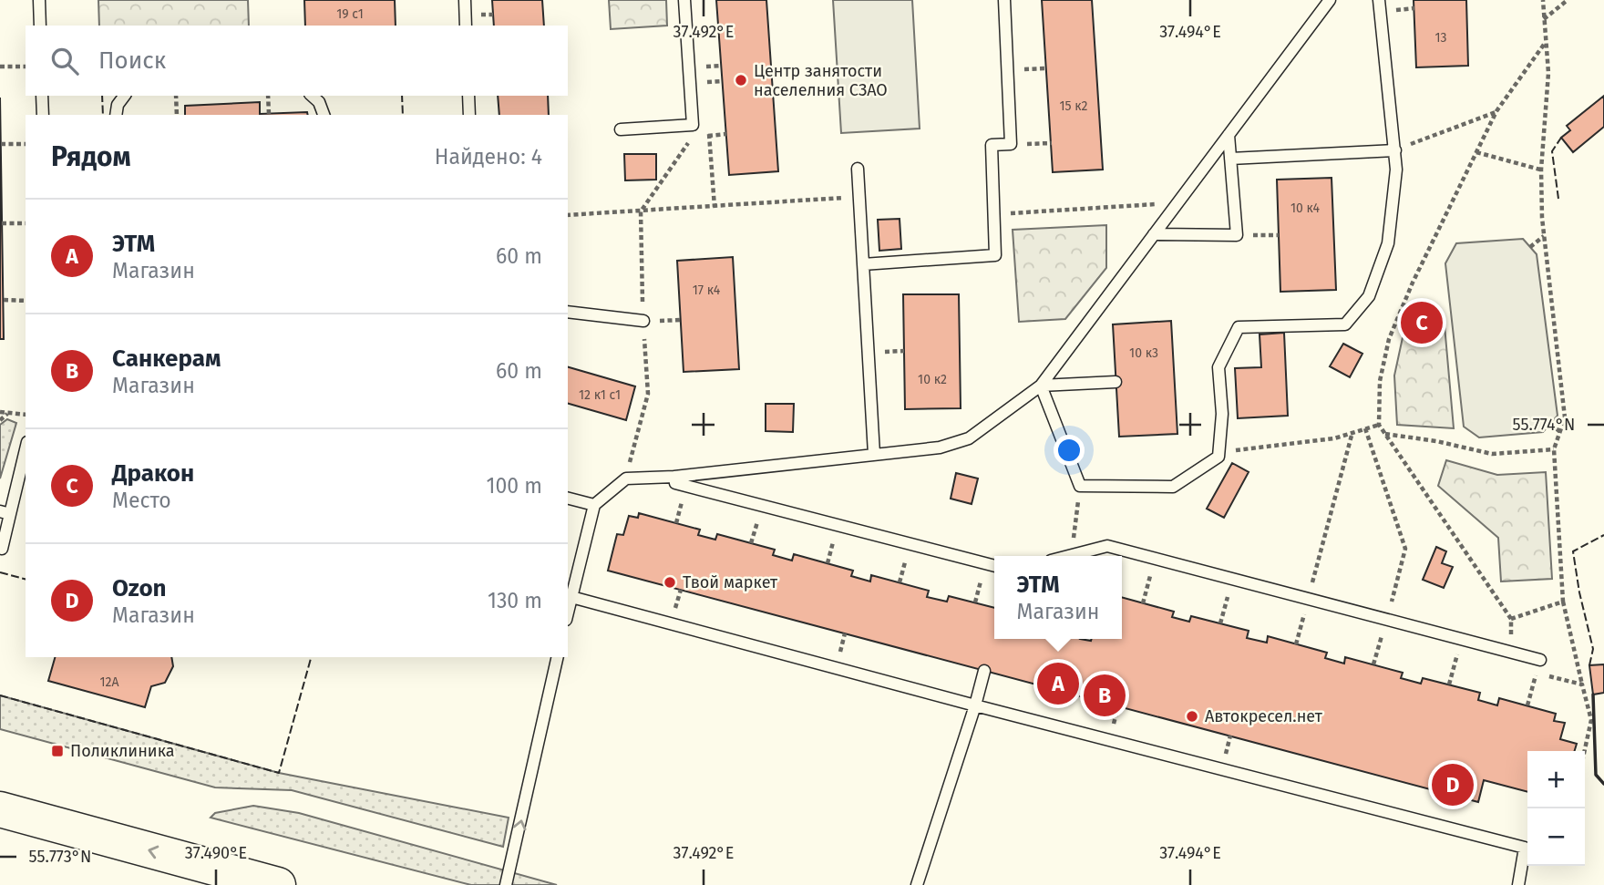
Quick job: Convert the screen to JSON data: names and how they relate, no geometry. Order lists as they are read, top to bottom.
{
  "places": {
    "other": ["Центр занятости населелния СЗАО", "Твой маркет", "Автокресел.нет"],
    "transit": ["Поликлиника"]
  },
  "house_numbers": [
    "19 с1",
    "13",
    "15 к2",
    "10 к4",
    "17 к4",
    "10 к3",
    "10 к2",
    "12 к1 с1",
    "12А"
  ],
  "page": {
    "search": "Поиск",
    "heading": ["Рядом", "Найдено: 4"],
    "list": [
      {
        "mark": "A",
        "name": "ЭТМ",
        "note": "Магазин",
        "value": "60 m"
      },
      {
        "mark": "B",
        "name": "Санкерам",
        "note": "Магазин",
        "value": "60 m"
      },
      {
        "mark": "C",
        "name": "Дракон",
        "note": "Место",
        "value": "100 m"
      },
      {
        "mark": "D",
        "name": "Ozon",
        "note": "Магазин",
        "value": "130 m"
      }
    ],
    "pins": [
      "C",
      "A",
      "B",
      "D"
    ],
    "popup": ["ЭТМ", "Магазин"],
    "map_buttons": ["+", "−"]
  },
  "coordinates": [
    "37.492°E",
    "37.494°E",
    "55.774°N",
    "37.490°E",
    "55.773°N"
  ]
}
